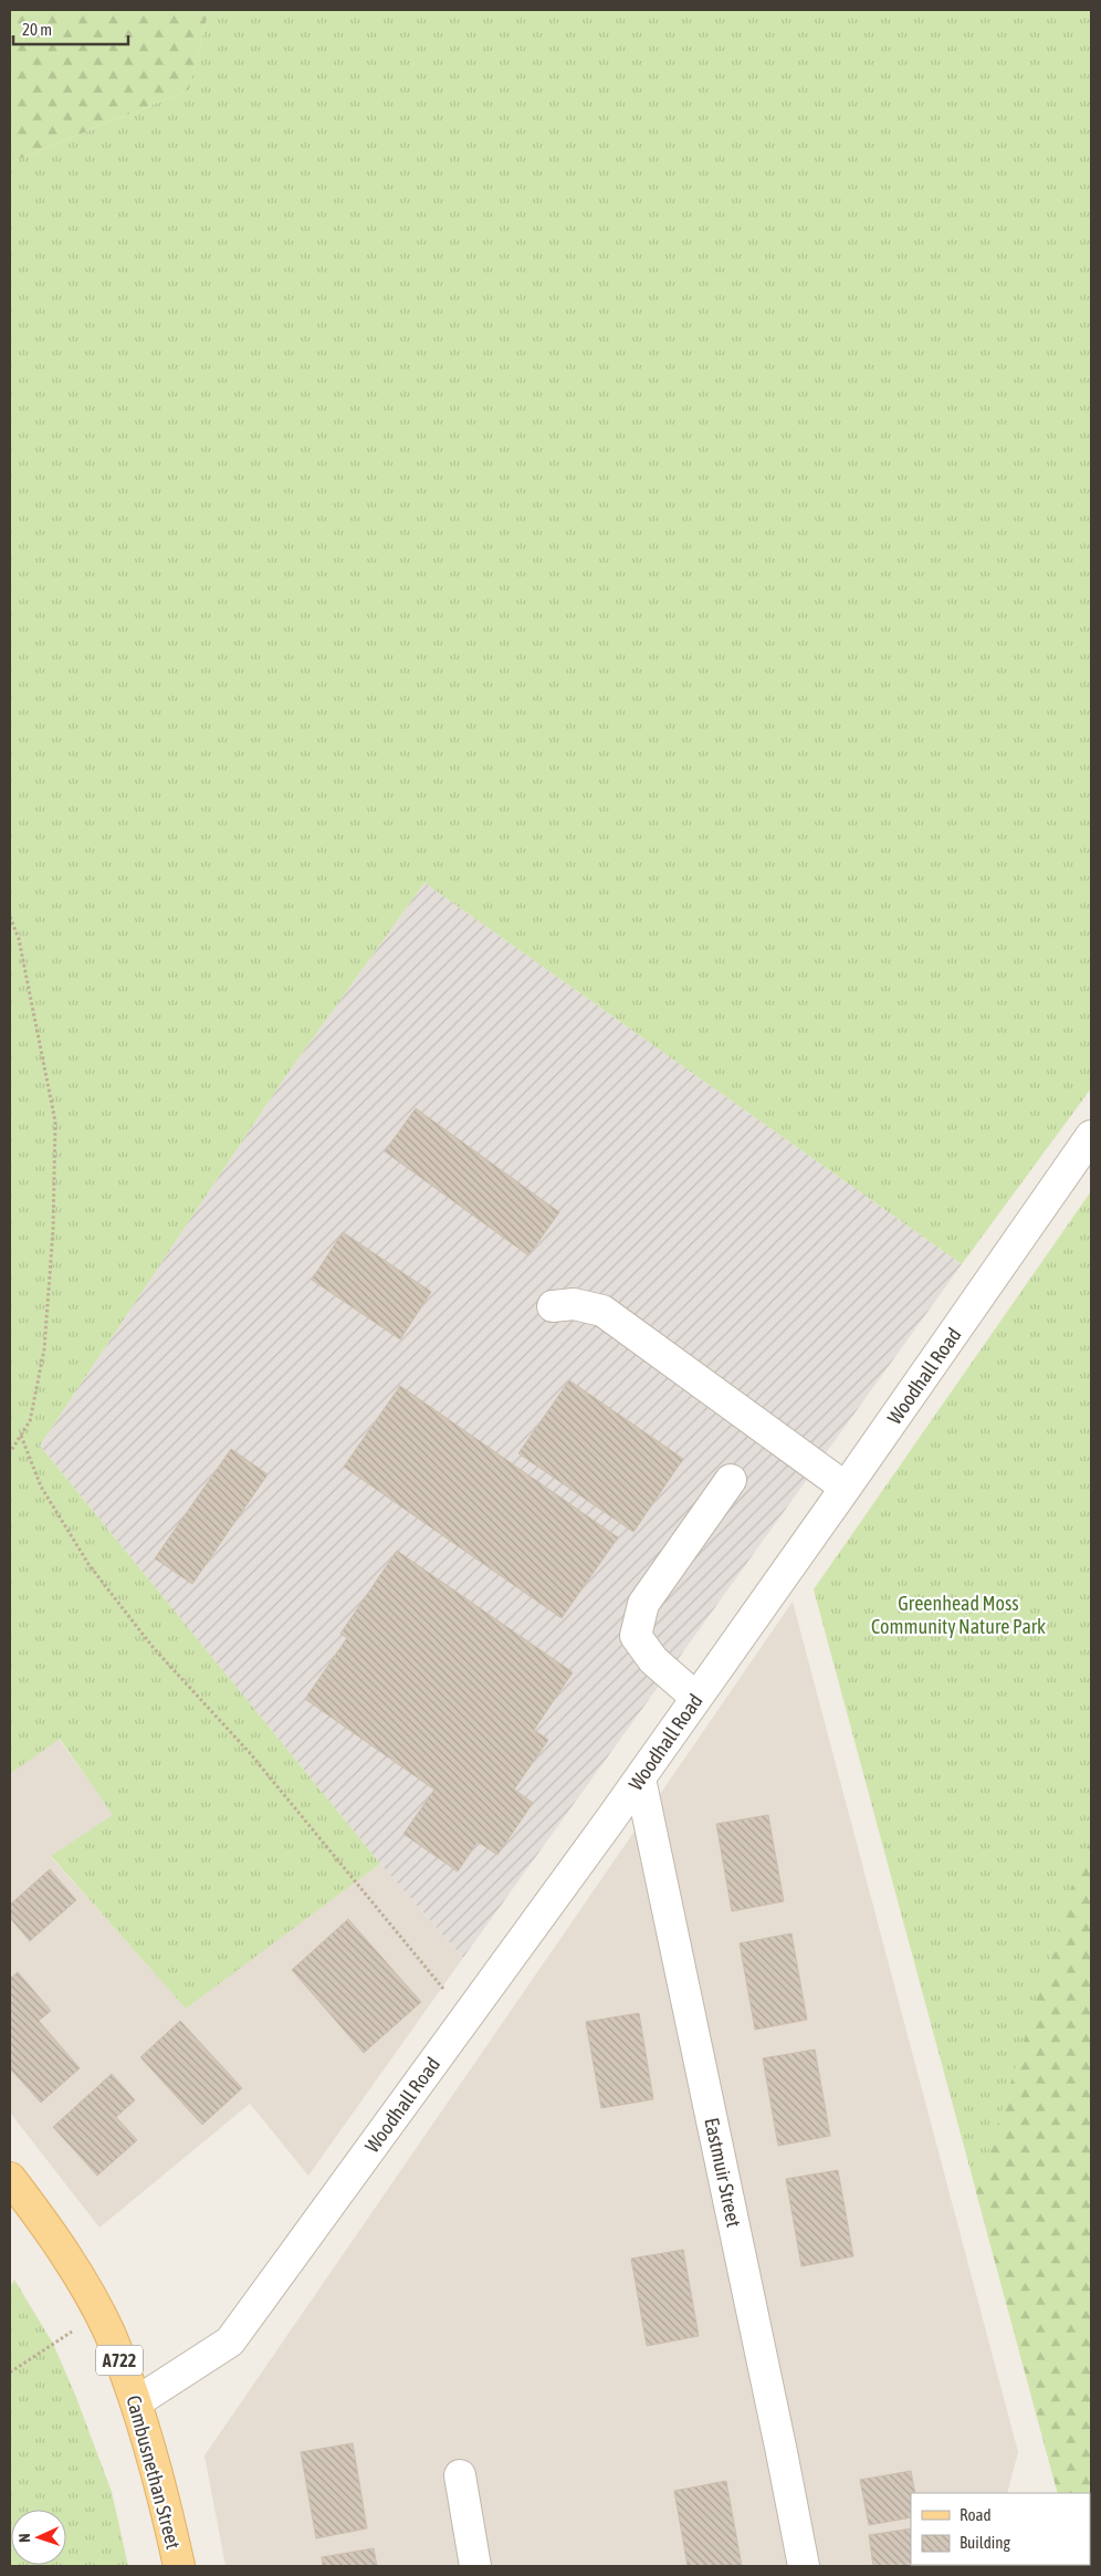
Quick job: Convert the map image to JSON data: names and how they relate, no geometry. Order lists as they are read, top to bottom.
{
  "streets": {
    "main road": ["A722", "Cambusnethan Street"],
    "street": ["Woodhall Road", "Eastmuir Street"]
  },
  "crossings": [
    ["Woodhall Road", "Eastmuir Street"],
    ["Woodhall Road", "Cambusnethan Street"]
  ],
  "parks": ["Greenhead Moss Community Nature Park"],
  "legend": ["Road", "Building"],
  "scale_bar": "20 m",
  "north": "left"
}
